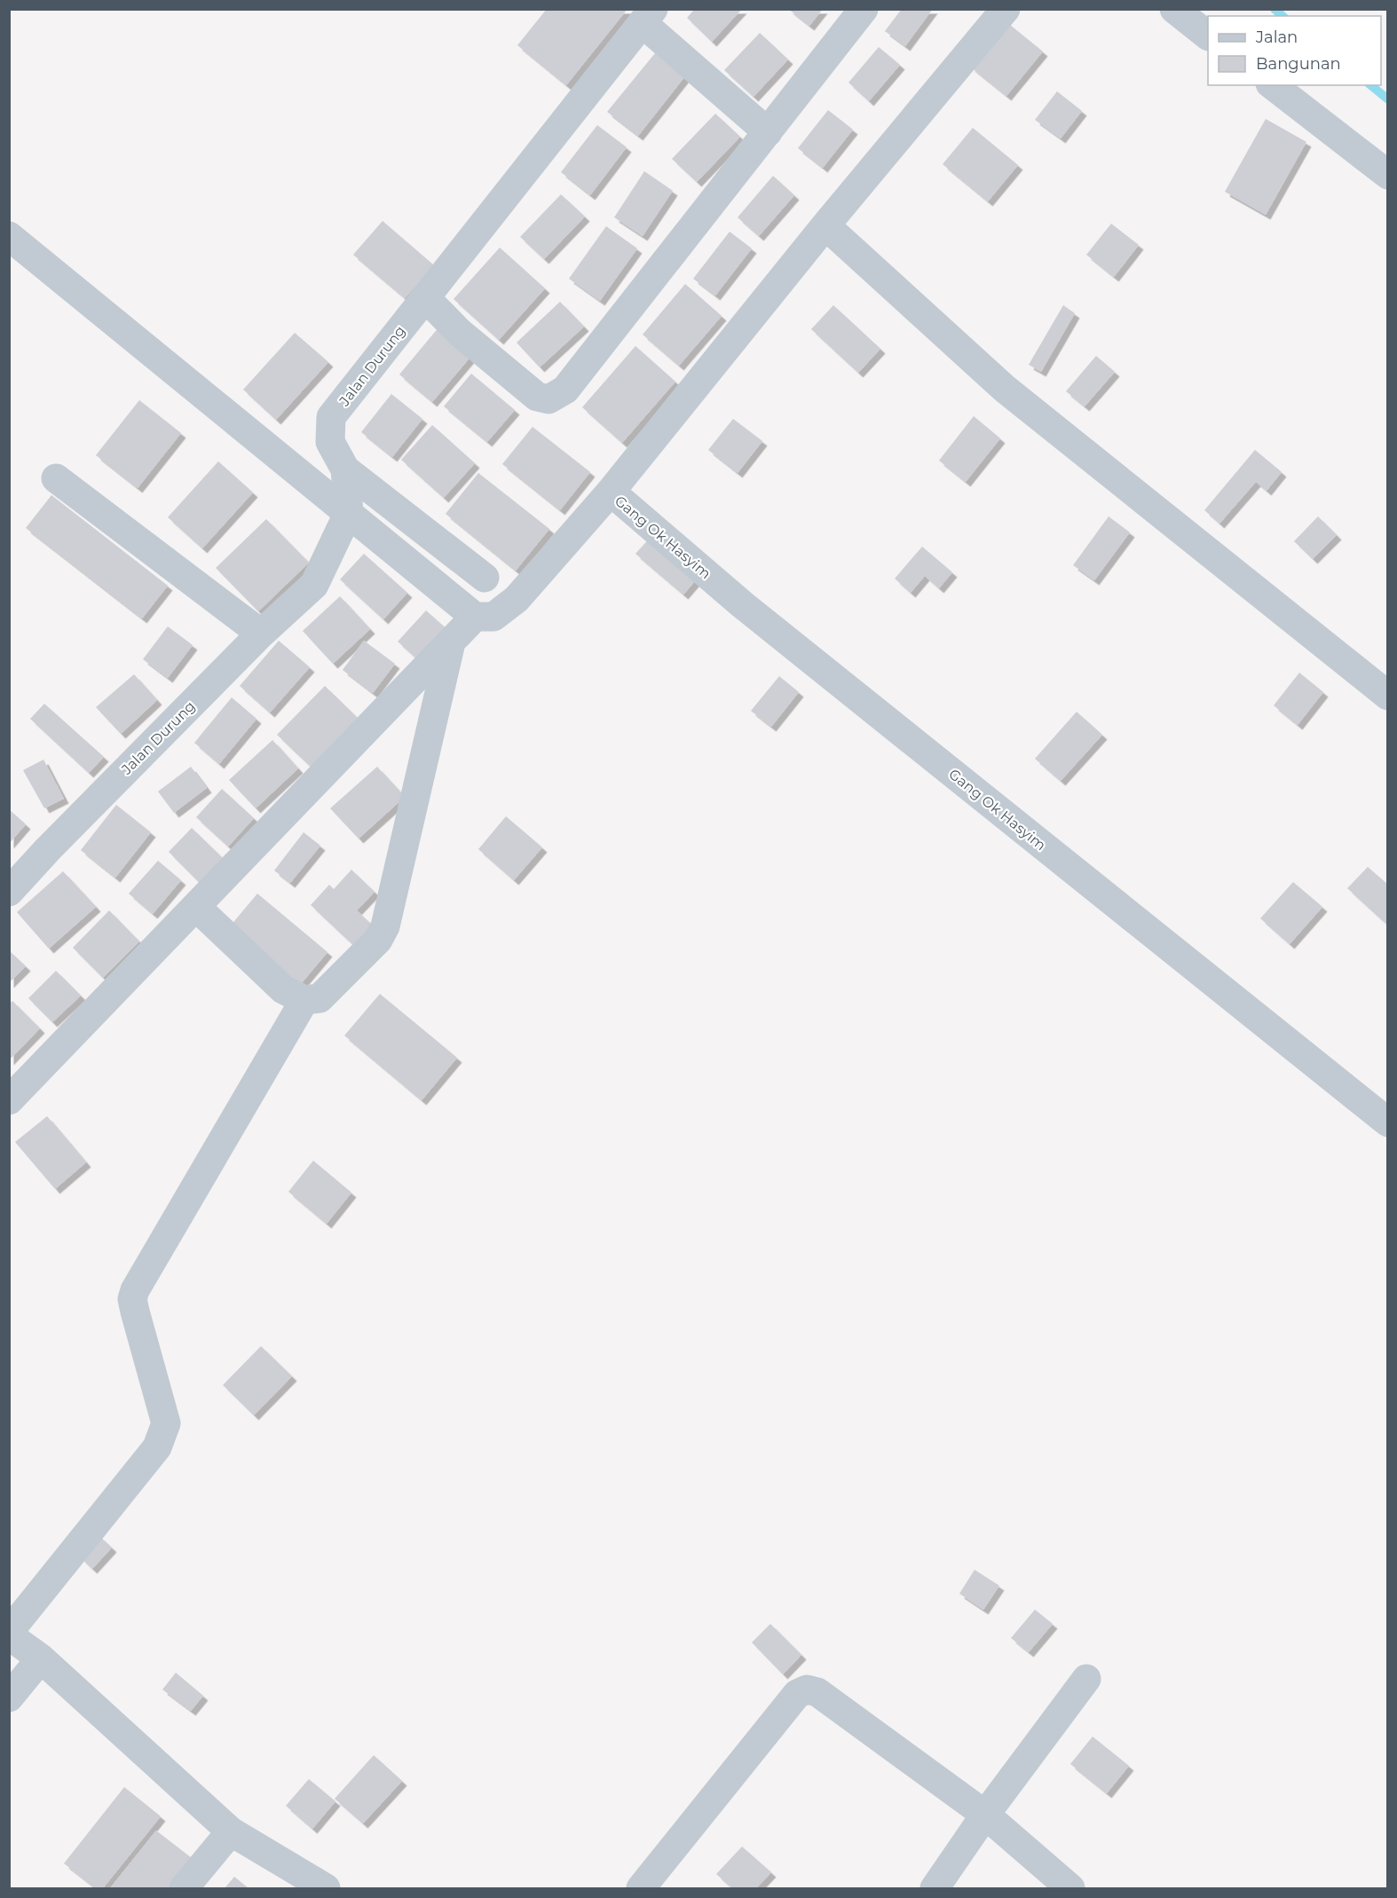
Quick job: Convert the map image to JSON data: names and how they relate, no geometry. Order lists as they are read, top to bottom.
{
  "streets": {
    "street": ["Jalan Durung", "Gang Ok Hasyim"]
  },
  "legend": ["Jalan", "Bangunan"]
}
